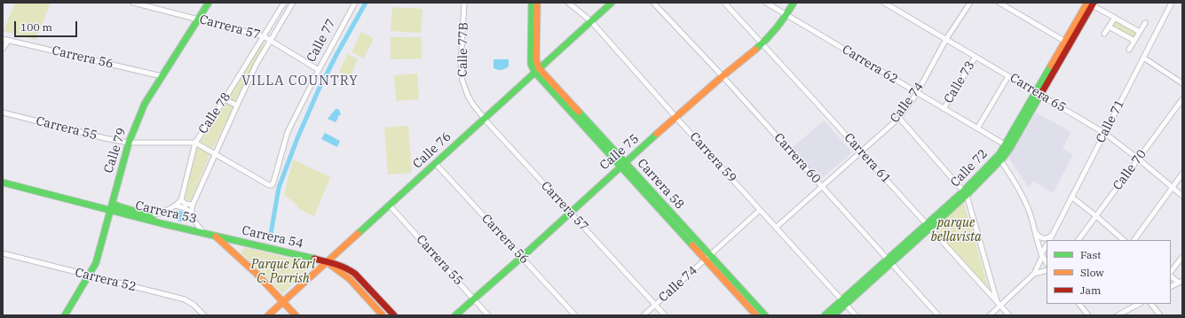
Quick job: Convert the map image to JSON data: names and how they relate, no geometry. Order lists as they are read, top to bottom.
{
  "streets": {
    "street": [
      "Carrera 57",
      "Calle 77",
      "Calle 77B",
      "Carrera 56",
      "Carrera 62",
      "Calle 73",
      "Carrera 65",
      "Calle 74",
      "Calle 78",
      "Calle 71",
      "Carrera 55",
      "Calle 79",
      "Calle 76",
      "Calle 75",
      "Carrera 59",
      "Carrera 60",
      "Carrera 61",
      "Calle 72",
      "Calle 70",
      "Carrera 58",
      "Carrera 53",
      "Carrera 54",
      "Carrera 52"
    ]
  },
  "crossings": [
    ["Carrera 57", "Calle 77"],
    ["Carrera 57", "Calle 77B"],
    ["Carrera 57", "Calle 74"],
    ["Carrera 57", "Calle 78"],
    ["Carrera 57", "Calle 79"],
    ["Carrera 57", "Calle 76"],
    ["Carrera 57", "Calle 75"],
    ["Calle 77", "Carrera 55"],
    ["Carrera 56", "Calle 79"],
    ["Carrera 56", "Calle 76"],
    ["Carrera 56", "Calle 75"],
    ["Carrera 62", "Calle 73"],
    ["Carrera 62", "Calle 74"],
    ["Carrera 62", "Calle 75"],
    ["Carrera 62", "Calle 72"],
    ["Calle 73", "Carrera 65"],
    ["Carrera 65", "Calle 74"],
    ["Carrera 65", "Calle 71"],
    ["Carrera 65", "Calle 72"],
    ["Carrera 65", "Calle 70"],
    ["Calle 74", "Carrera 59"],
    ["Calle 74", "Carrera 60"],
    ["Calle 74", "Carrera 61"],
    ["Calle 74", "Carrera 58"],
    ["Calle 78", "Carrera 55"],
    ["Carrera 55", "Calle 79"],
    ["Carrera 55", "Calle 76"],
    ["Carrera 55", "Calle 75"],
    ["Calle 79", "Carrera 53"],
    ["Calle 79", "Carrera 52"],
    ["Calle 76", "Carrera 59"],
    ["Calle 76", "Carrera 58"],
    ["Calle 76", "Carrera 53"],
    ["Calle 76", "Carrera 54"],
    ["Calle 75", "Carrera 59"],
    ["Calle 75", "Carrera 60"],
    ["Calle 75", "Carrera 61"],
    ["Calle 75", "Carrera 58"],
    ["Carrera 59", "Calle 72"],
    ["Carrera 60", "Calle 72"],
    ["Carrera 61", "Calle 72"],
    ["Carrera 53", "Carrera 54"]
  ],
  "districts": ["VILLA COUNTRY"],
  "parks": ["parque bellavista", "Parque Karl C. Parrish"],
  "legend": ["Fast", "Slow", "Jam"],
  "scale_bar": "100 m"
}
